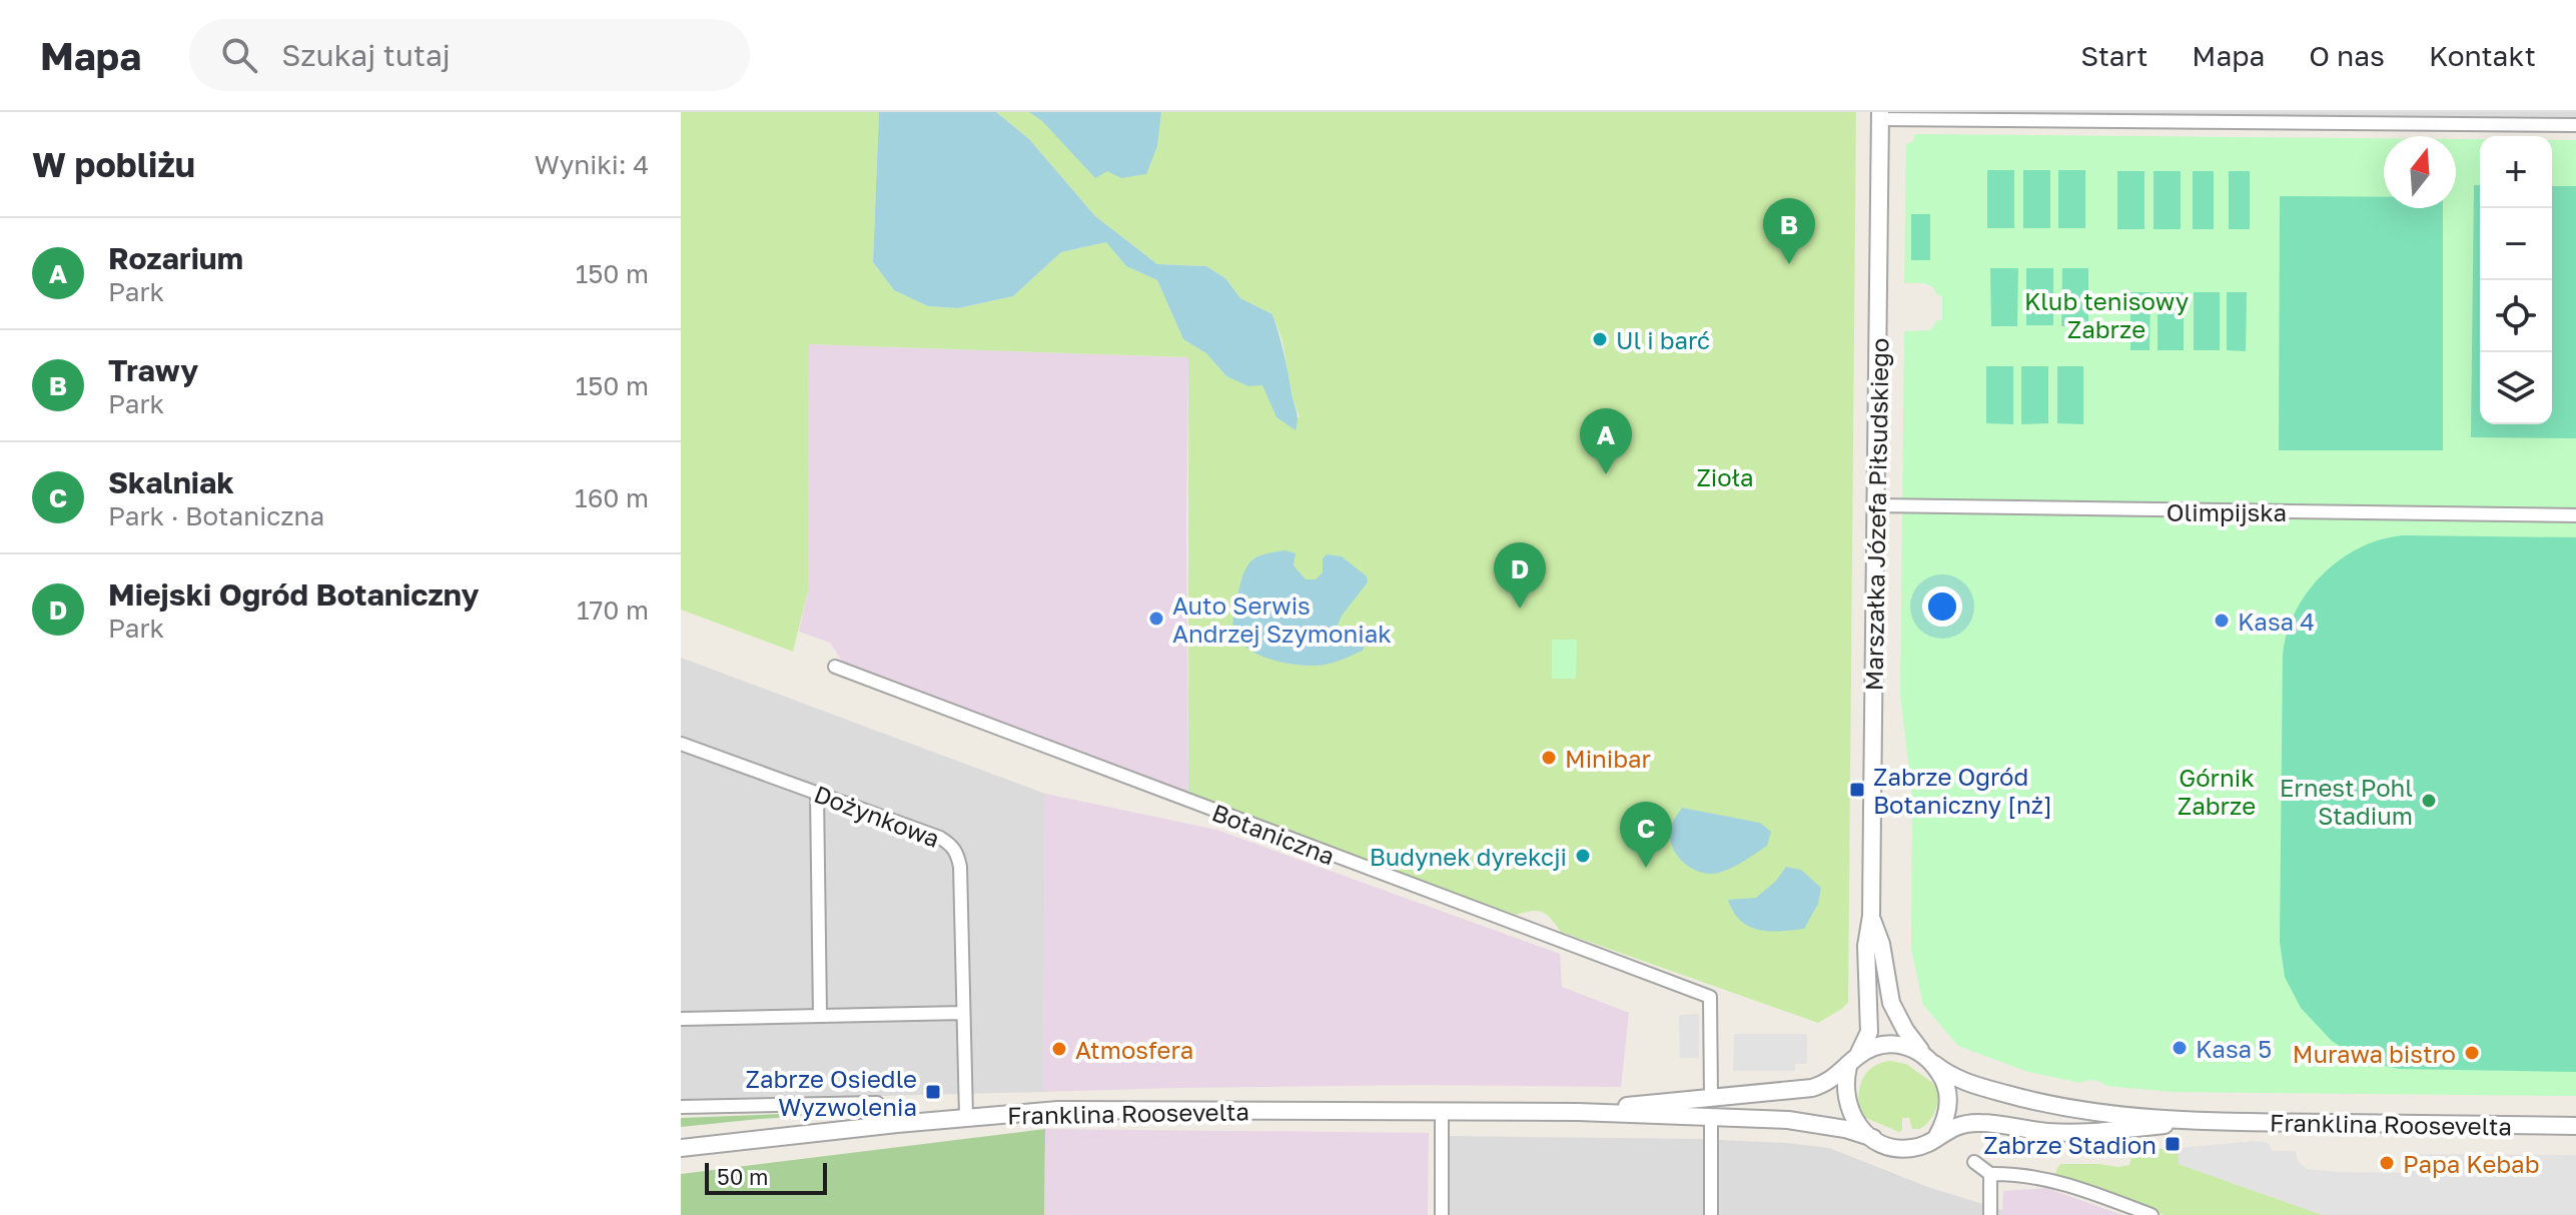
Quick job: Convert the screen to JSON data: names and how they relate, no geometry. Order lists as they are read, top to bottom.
{
  "streets": {
    "street": [
      "Olimpijska",
      "Marszałka Józefa Piłsudskiego",
      "Dożynkowa",
      "Botaniczna",
      "Franklina Roosevelta"
    ]
  },
  "crossings": [
    ["Olimpijska", "Marszałka Józefa Piłsudskiego"],
    ["Marszałka Józefa Piłsudskiego", "Franklina Roosevelta"],
    ["Dożynkowa", "Franklina Roosevelta"],
    ["Botaniczna", "Franklina Roosevelta"]
  ],
  "parks": ["Klub tenisowy Zabrze", "Zioła", "Górnik Zabrze"],
  "places": {
    "other": [
      "Ul i barć",
      "Auto Serwis Andrzej Szymoniak",
      "Kasa 4",
      "Minibar",
      "Ernest Pohl Stadium",
      "Budynek dyrekcji",
      "Kasa 5",
      "Atmosfera",
      "Murawa bistro",
      "Papa Kebab"
    ],
    "transit": ["Zabrze Ogród Botaniczny [nż]", "Zabrze Osiedle Wyzwolenia", "Zabrze Stadion"]
  },
  "scale_bar": "50 m",
  "north": "top",
  "page": {
    "header": "Mapa",
    "search": "Szukaj tutaj",
    "nav": [
      "Start",
      "Mapa",
      "O nas",
      "Kontakt"
    ],
    "heading": ["W pobliżu", "Wyniki: 4"],
    "map_buttons": ["+", "−"],
    "pins": [
      "B",
      "A",
      "D",
      "C"
    ],
    "list": [
      {
        "mark": "A",
        "name": "Rozarium",
        "note": "Park",
        "value": "150 m"
      },
      {
        "mark": "B",
        "name": "Trawy",
        "note": "Park",
        "value": "150 m"
      },
      {
        "mark": "C",
        "name": "Skalniak",
        "note": "Park · Botaniczna",
        "value": "160 m"
      },
      {
        "mark": "D",
        "name": "Miejski Ogród Botaniczny",
        "note": "Park",
        "value": "170 m"
      }
    ],
    "scale": "50 m"
  }
}
